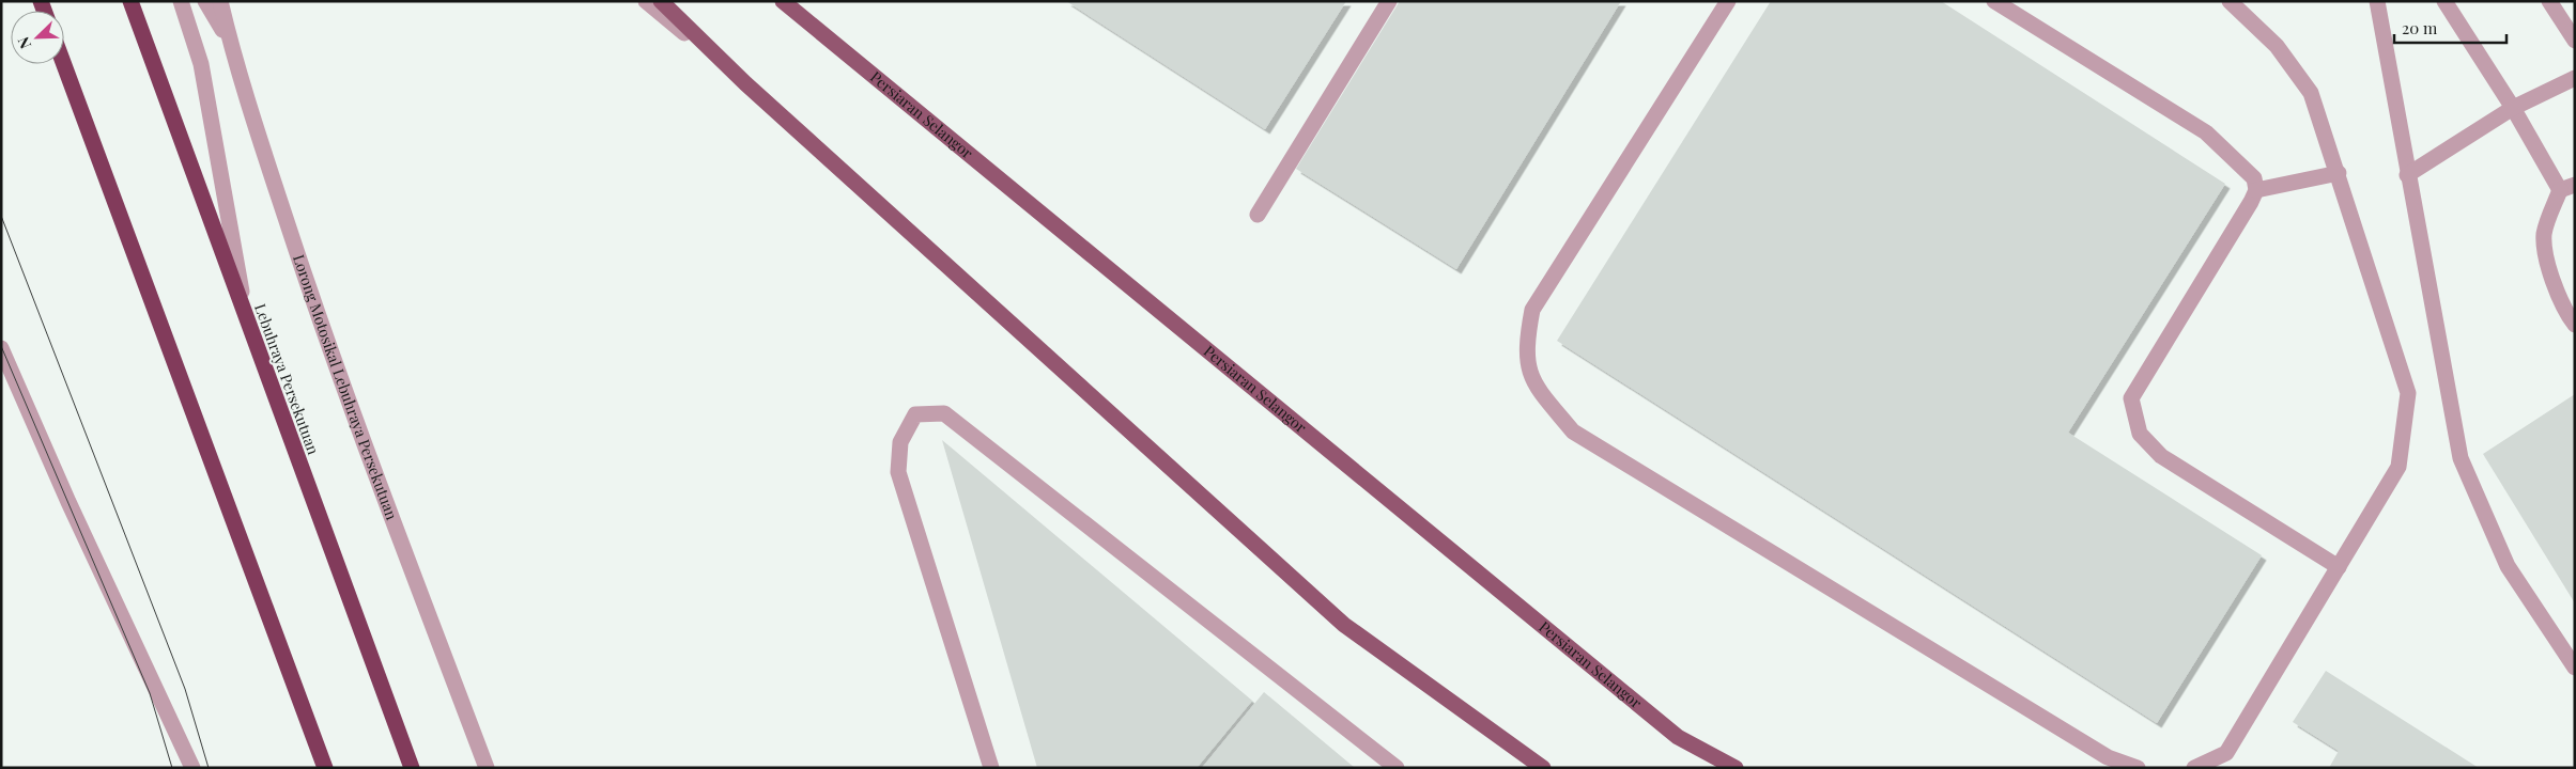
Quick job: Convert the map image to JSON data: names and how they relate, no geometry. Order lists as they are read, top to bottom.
{
  "streets": {
    "highway": ["Lebuhraya Persekutuan"],
    "main road": ["Persiaran Selangor"],
    "lane": ["Lorong Motosikal Lebuhraya Persekutuan"]
  },
  "scale_bar": "20 m",
  "north": "bottom left"
}
